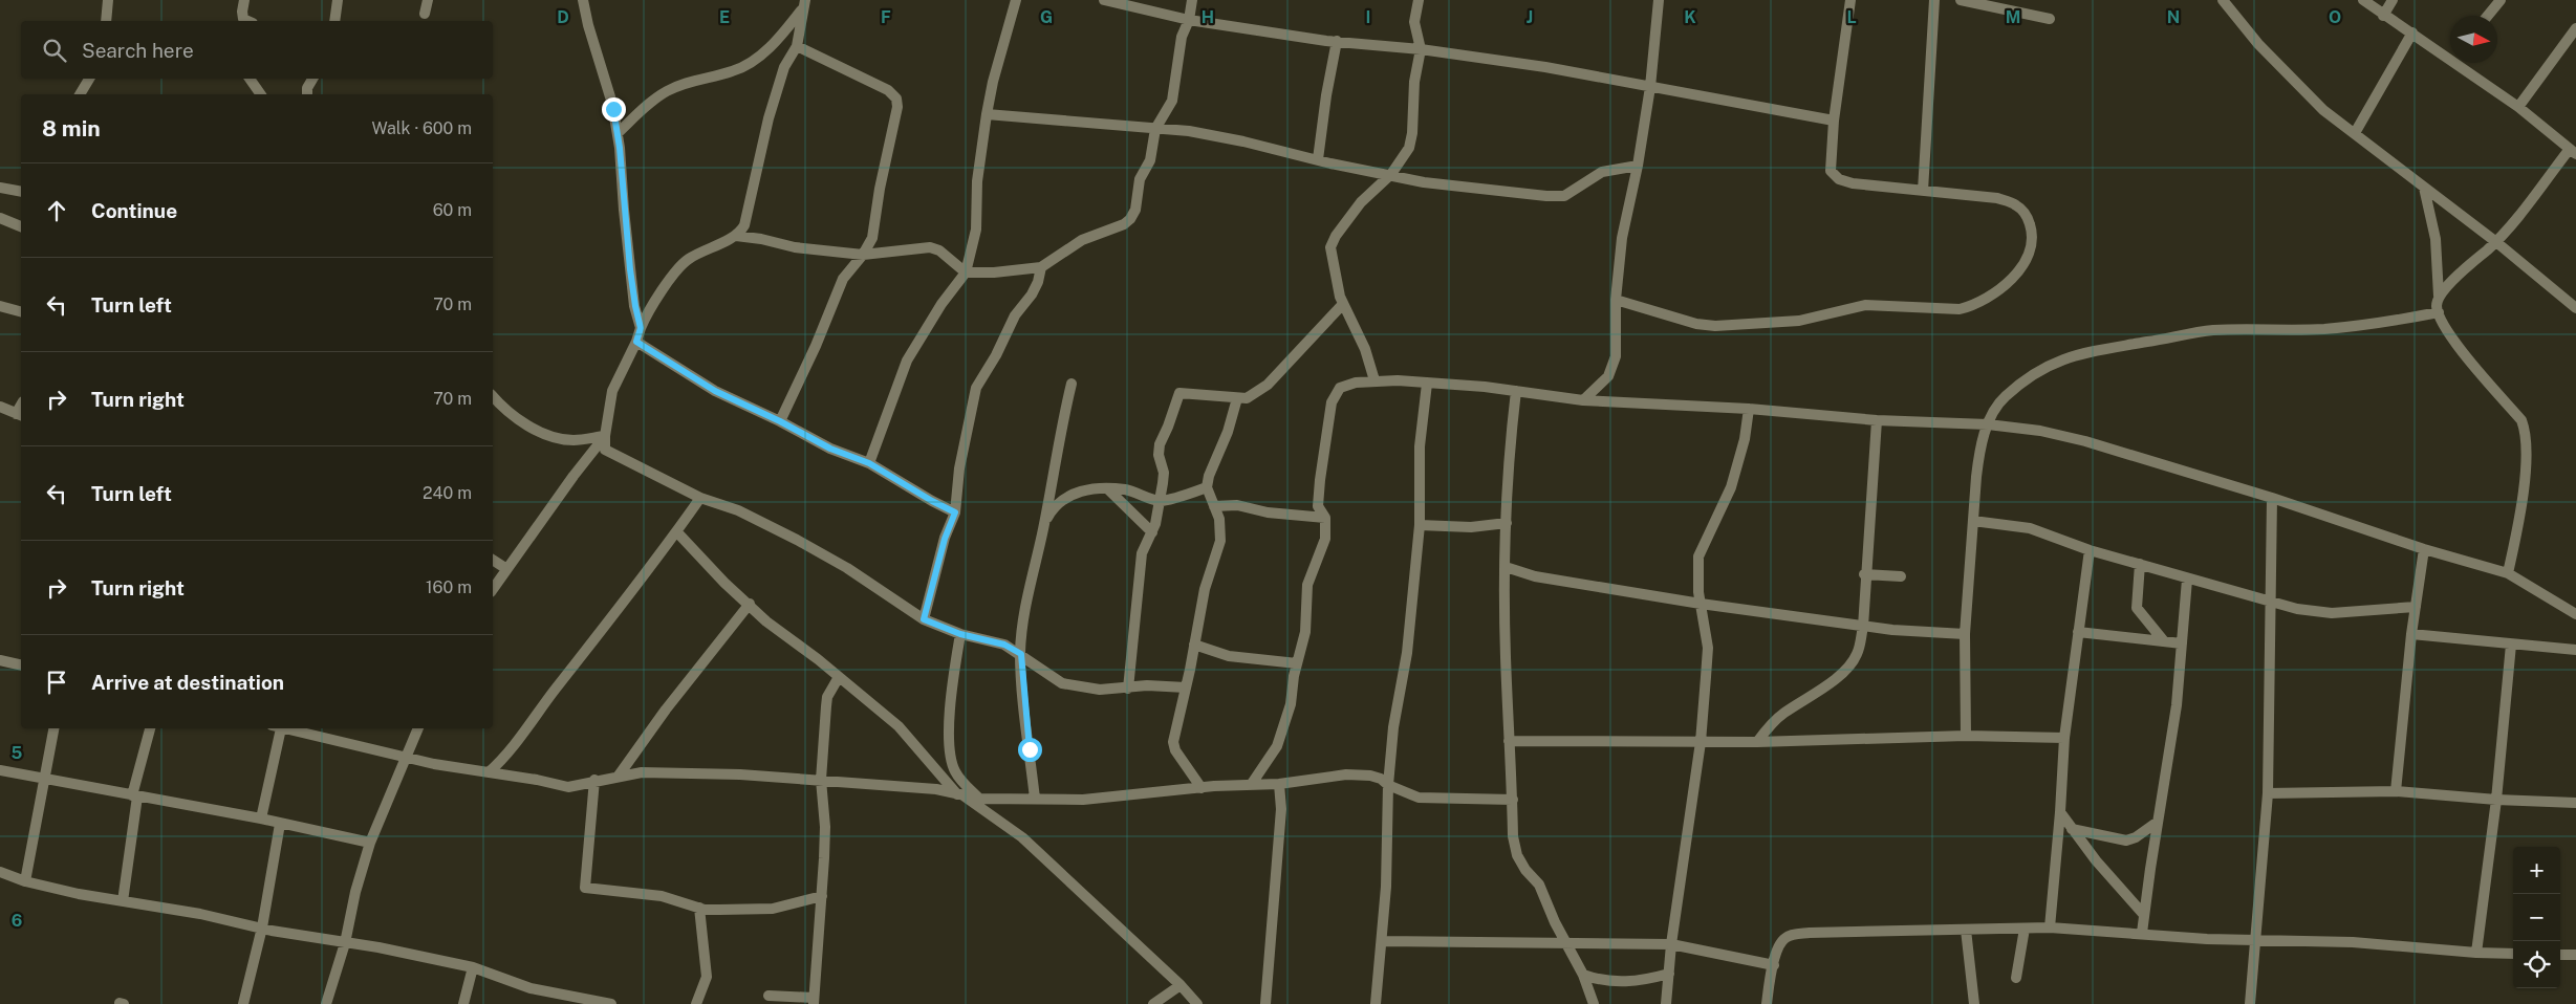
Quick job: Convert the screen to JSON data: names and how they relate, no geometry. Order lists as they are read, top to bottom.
{
  "north": "right",
  "page": {
    "search": "Search here",
    "heading": ["8 min", "Walk · 600 m"],
    "list": [
      ["Continue", "60 m"],
      ["Turn left", "70 m"],
      ["Turn right", "70 m"],
      ["Turn left", "240 m"],
      ["Turn right", "160 m"],
      "Arrive at destination"
    ],
    "map_buttons": ["+", "−"]
  },
  "grid": {
    "columns": [
      "D",
      "E",
      "F",
      "G",
      "H",
      "I",
      "J",
      "K",
      "L",
      "M",
      "N",
      "O"
    ],
    "rows": ["5", "6"]
  }
}
